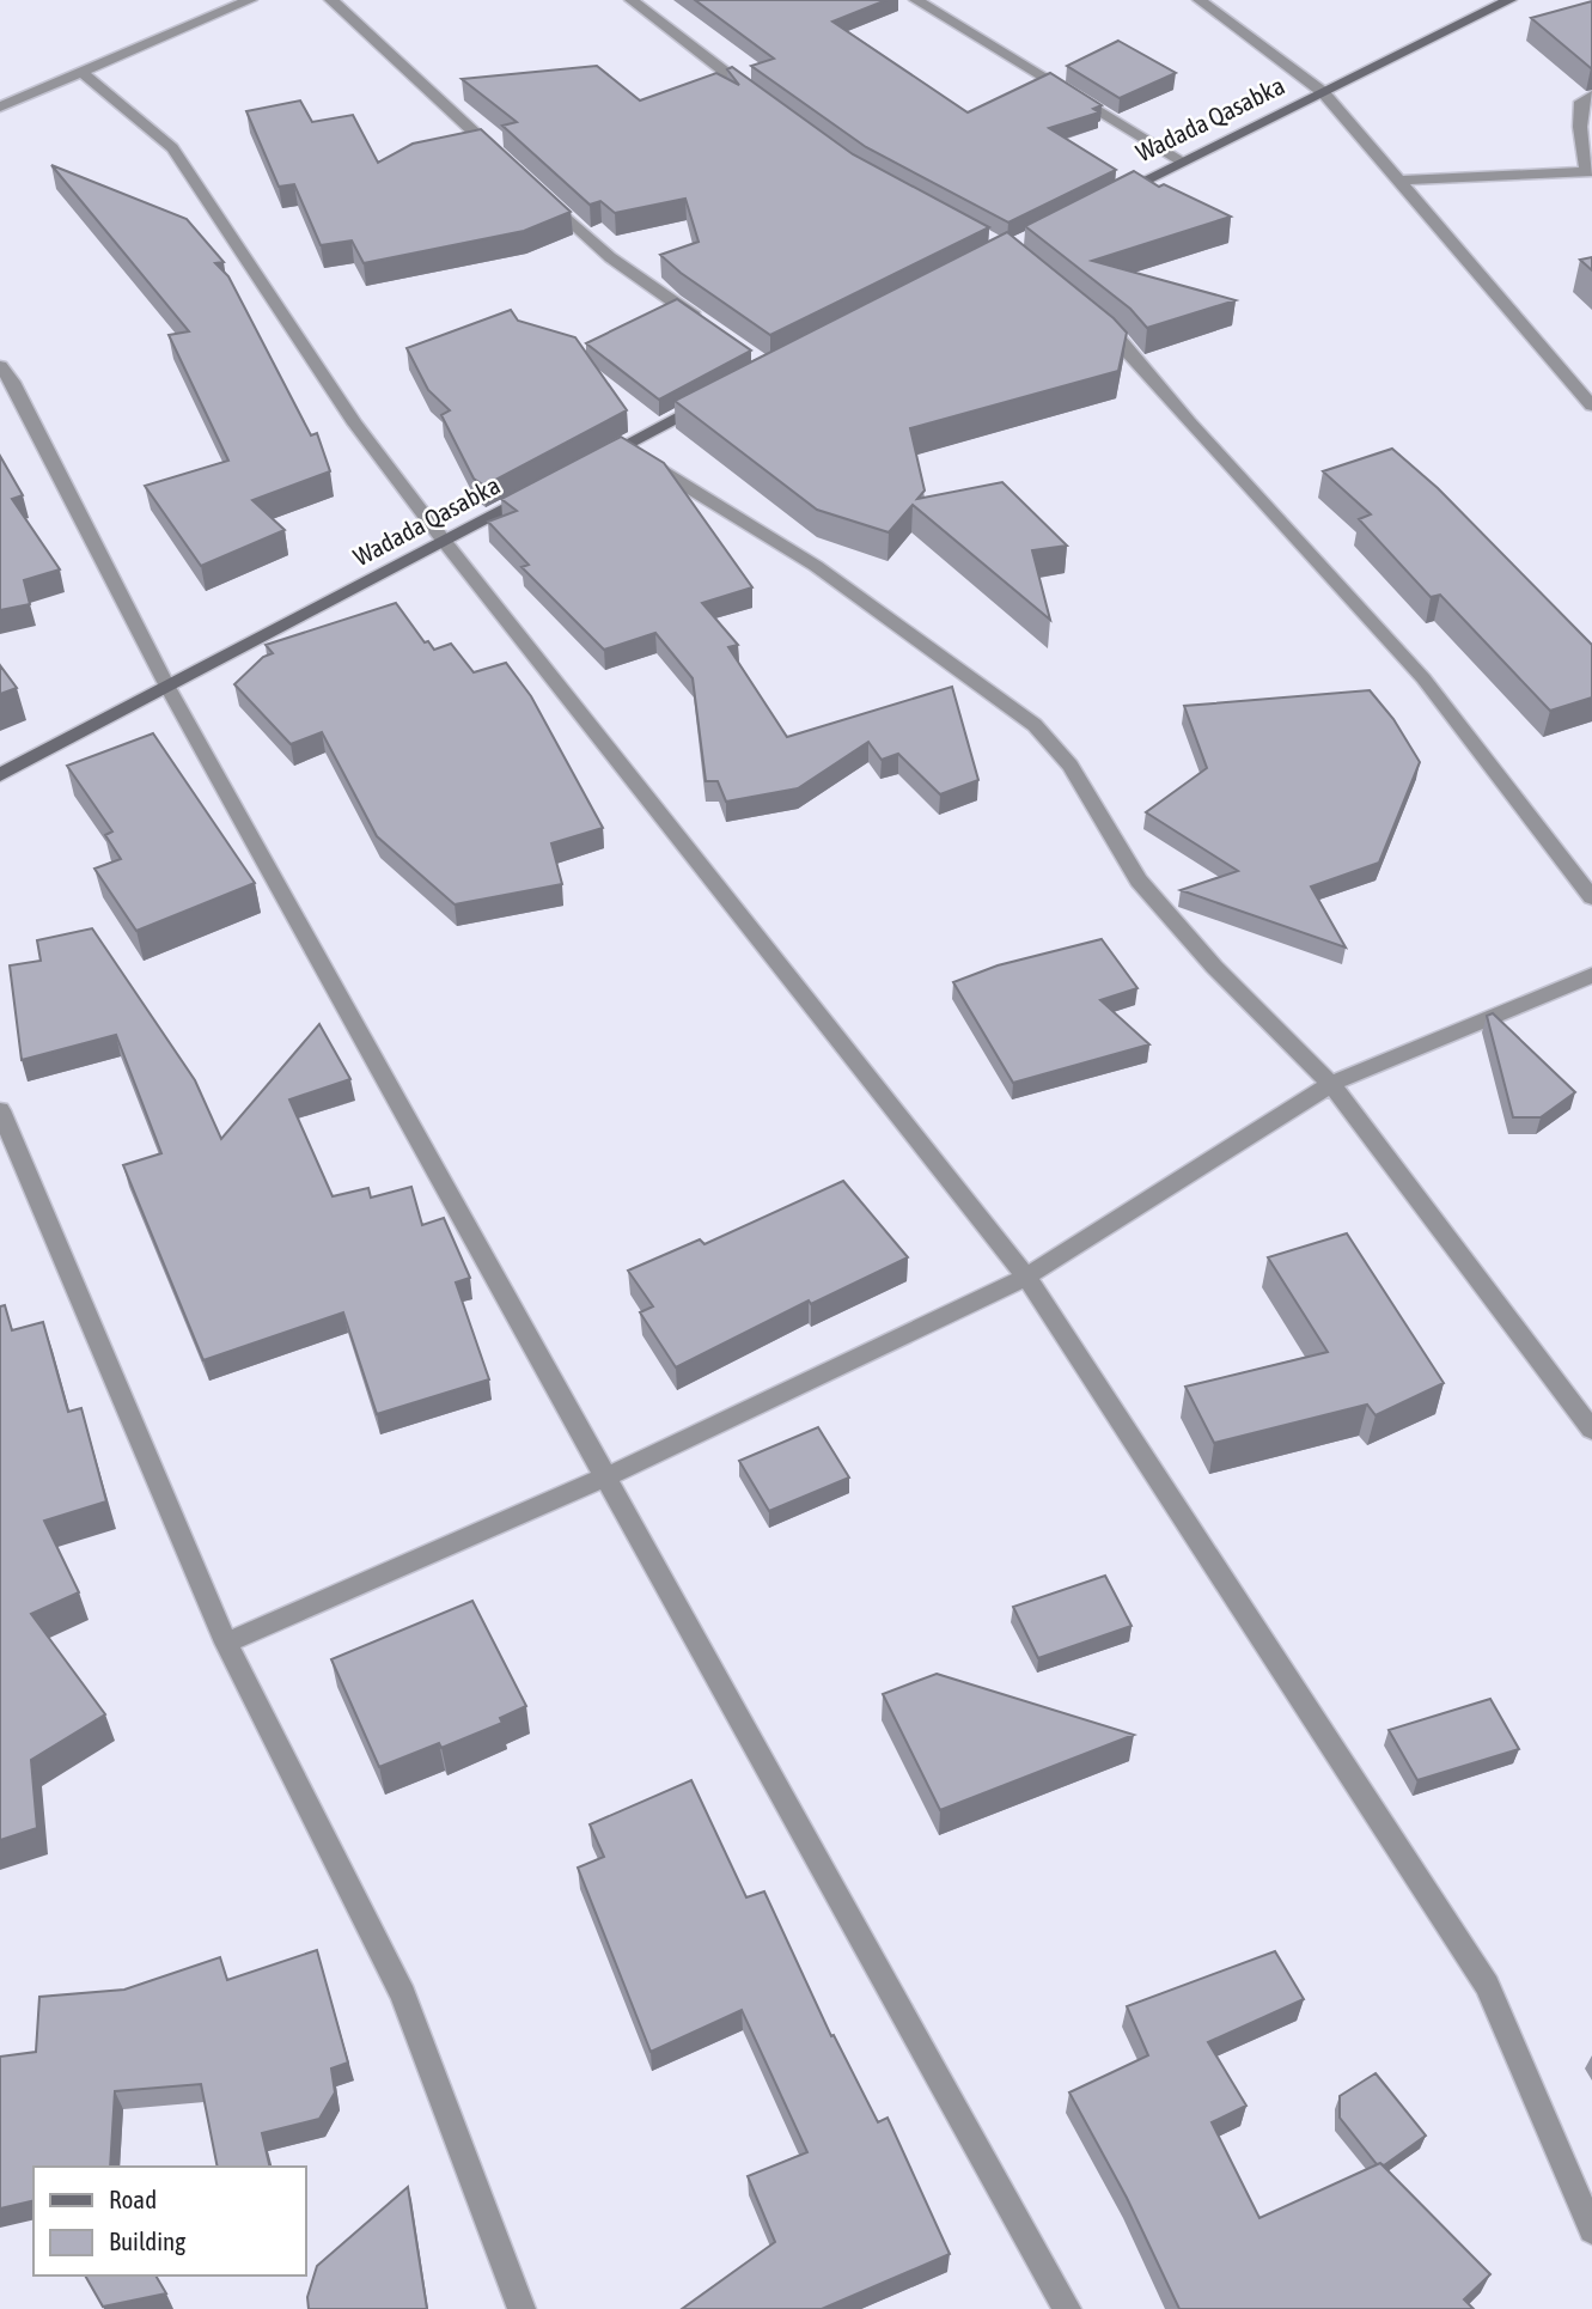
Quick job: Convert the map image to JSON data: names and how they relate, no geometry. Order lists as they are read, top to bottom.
{
  "streets": {
    "street": ["Wadada Qasabka"]
  },
  "legend": ["Road", "Building"]
}
